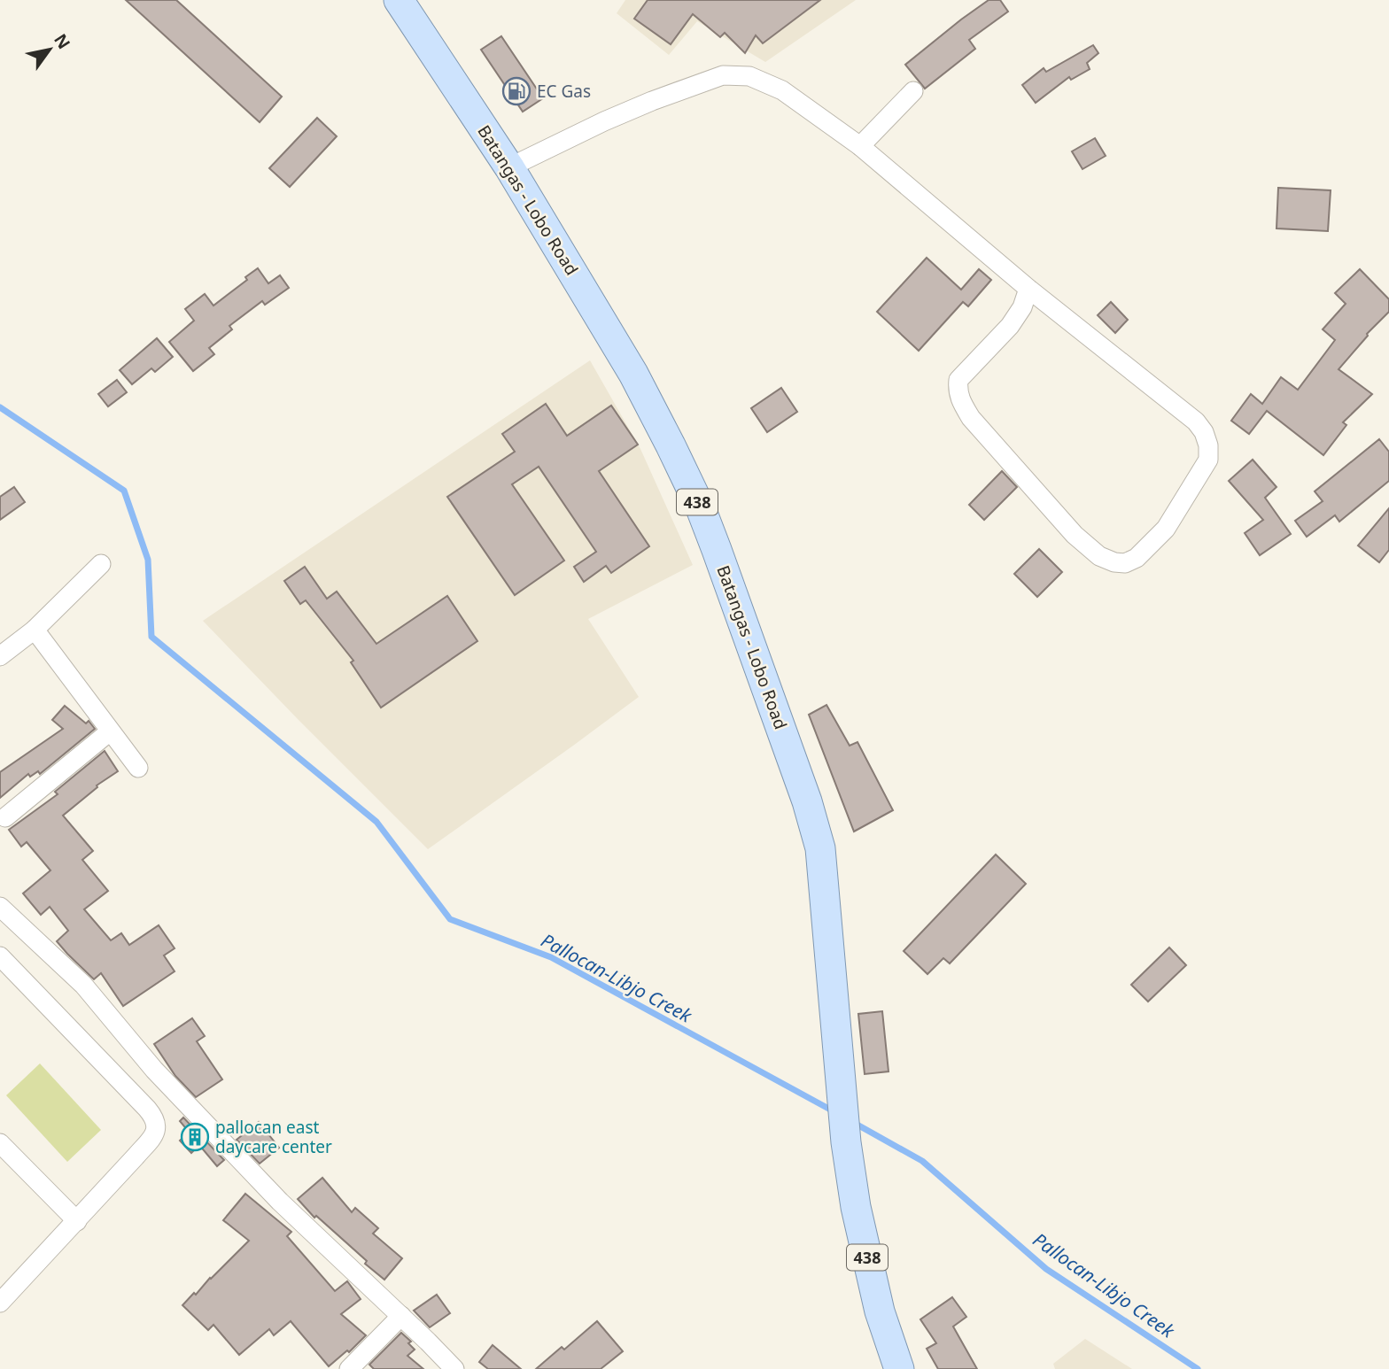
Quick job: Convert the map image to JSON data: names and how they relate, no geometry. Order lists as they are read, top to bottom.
{
  "streets": {
    "main road": ["Batangas - Lobo Road", "438"]
  },
  "water": ["Pallocan-Libjo Creek"],
  "places": {
    "fuel station": ["EC Gas"],
    "building": ["pallocan east daycare center"]
  },
  "north": "top right"
}
